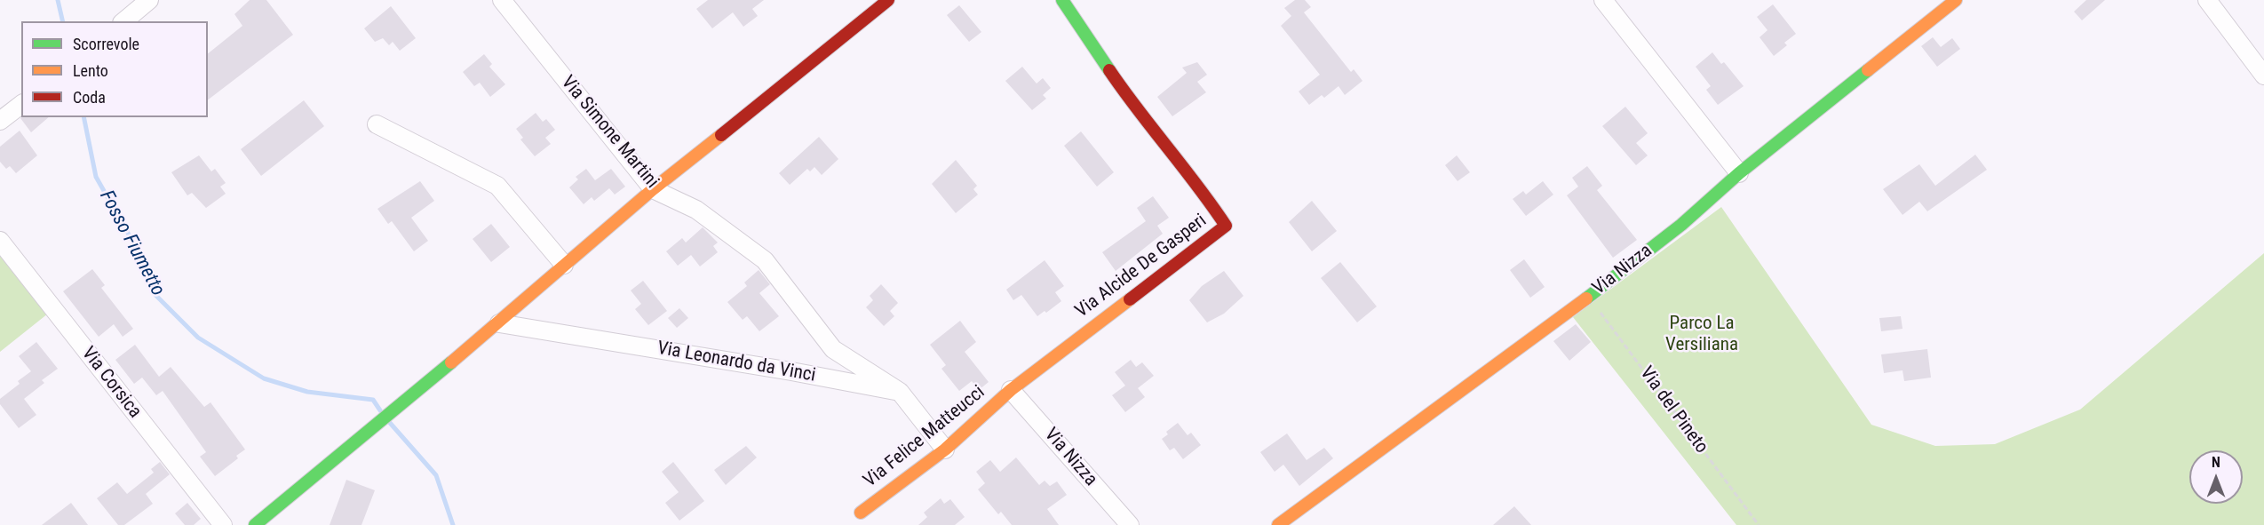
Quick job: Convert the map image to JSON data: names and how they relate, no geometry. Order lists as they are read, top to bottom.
{
  "streets": {
    "street": [
      "Via Simone Martini",
      "Via Alcide De Gasperi",
      "Via Nizza",
      "Via Leonardo da Vinci",
      "Via Corsica",
      "Via Felice Matteucci"
    ],
    "path": ["Via del Pineto"]
  },
  "crossings": [
    ["Via Simone Martini", "Via Leonardo da Vinci"],
    ["Via Alcide De Gasperi", "Via Nizza"],
    ["Via Alcide De Gasperi", "Via Felice Matteucci"],
    ["Via Nizza", "Via del Pineto"],
    ["Via Nizza", "Via Felice Matteucci"]
  ],
  "water": ["Fosso Fiumetto"],
  "parks": ["Parco La Versiliana"],
  "legend": ["Scorrevole", "Lento", "Coda"],
  "north": "top"
}
